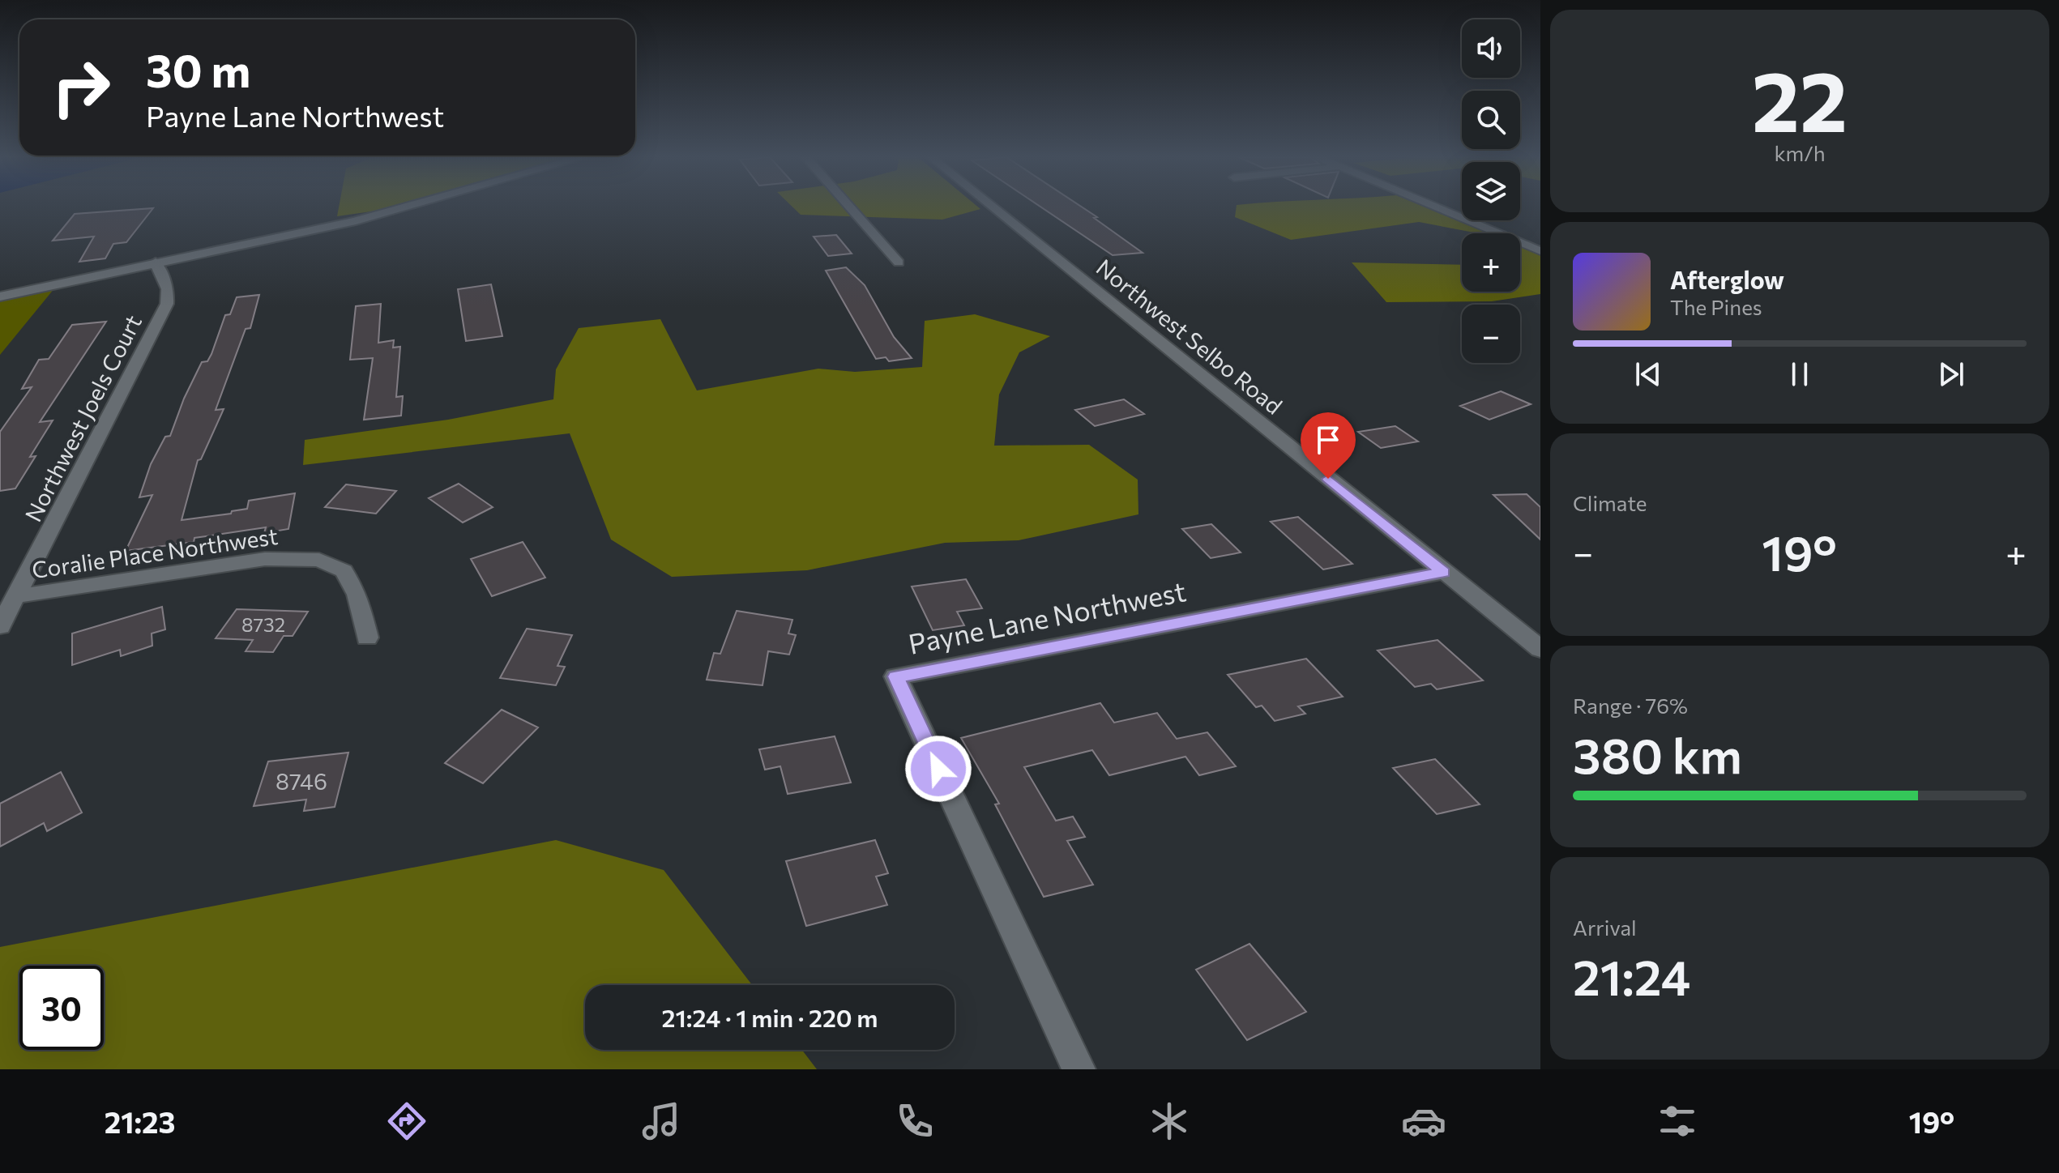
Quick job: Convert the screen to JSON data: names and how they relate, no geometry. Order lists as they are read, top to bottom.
{
  "streets": {
    "street": [
      "Northwest Selbo Road",
      "Northwest Joels Court",
      "Coralie Place Northwest",
      "Payne Lane Northwest"
    ]
  },
  "crossings": [
    ["Northwest Selbo Road", "Payne Lane Northwest"],
    ["Northwest Joels Court", "Coralie Place Northwest"]
  ],
  "house_numbers": ["8732", "8746"],
  "page": {
    "tile": [
      ["22", "km/h"],
      "Climate",
      ["Range · 76%", "380 km"],
      ["Arrival", "21:24"]
    ],
    "map_buttons": ["+", "−"],
    "turn": ["30 m", "Payne Lane Northwest"],
    "song": ["Afterglow", "The Pines"],
    "heat": ["−", "19°", "+"],
    "limit": "30",
    "trip": "21:24 · 1 min · 220 m",
    "tabs": ["21:23", "19°"]
  }
}
